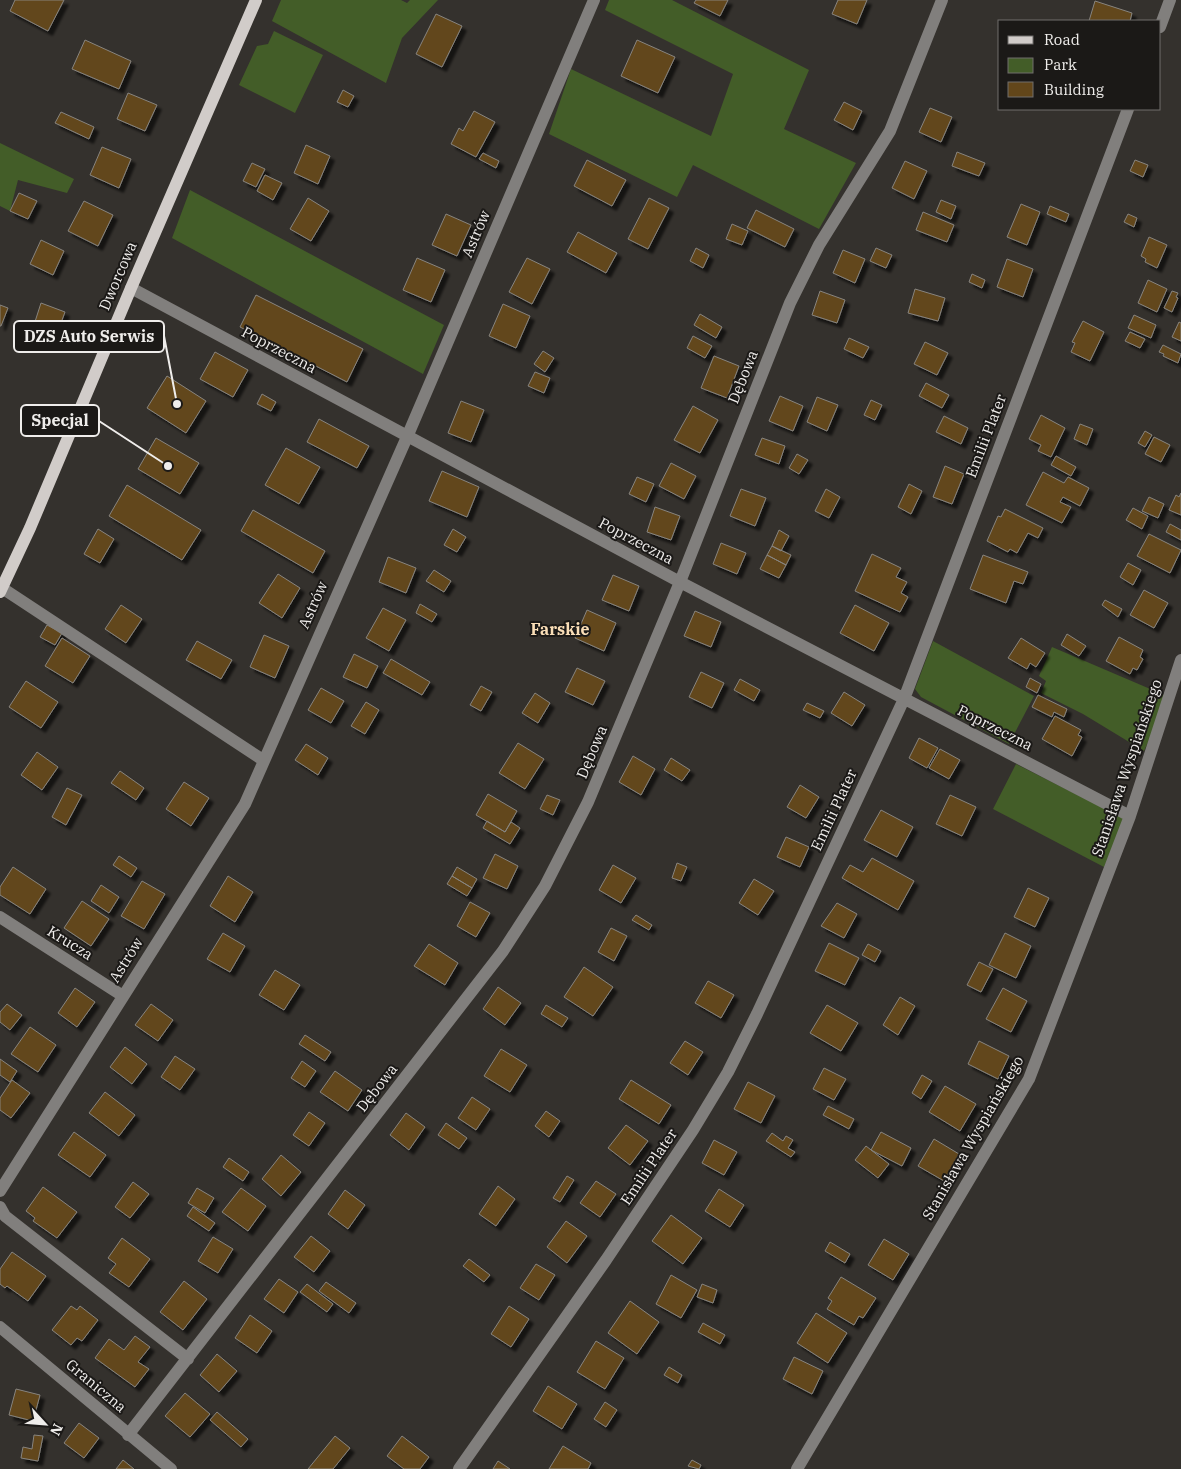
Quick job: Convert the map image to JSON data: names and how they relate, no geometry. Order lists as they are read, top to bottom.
{
  "streets": {
    "main road": ["Dworcowa"],
    "street": [
      "Astrów",
      "Poprzeczna",
      "Dębowa",
      "Emilii Plater",
      "Stanisława Wyspiańskiego",
      "Krucza",
      "Graniczna"
    ]
  },
  "crossings": [
    ["Astrów", "Poprzeczna"],
    ["Astrów", "Krucza"],
    ["Dworcowa", "Poprzeczna"],
    ["Poprzeczna", "Dębowa"],
    ["Poprzeczna", "Emilii Plater"],
    ["Poprzeczna", "Stanisława Wyspiańskiego"],
    ["Dębowa", "Graniczna"]
  ],
  "districts": ["Farskie"],
  "places": ["DZS Auto Serwis", "Specjal"],
  "legend": ["Road", "Park", "Building"],
  "north": "bottom right"
}
